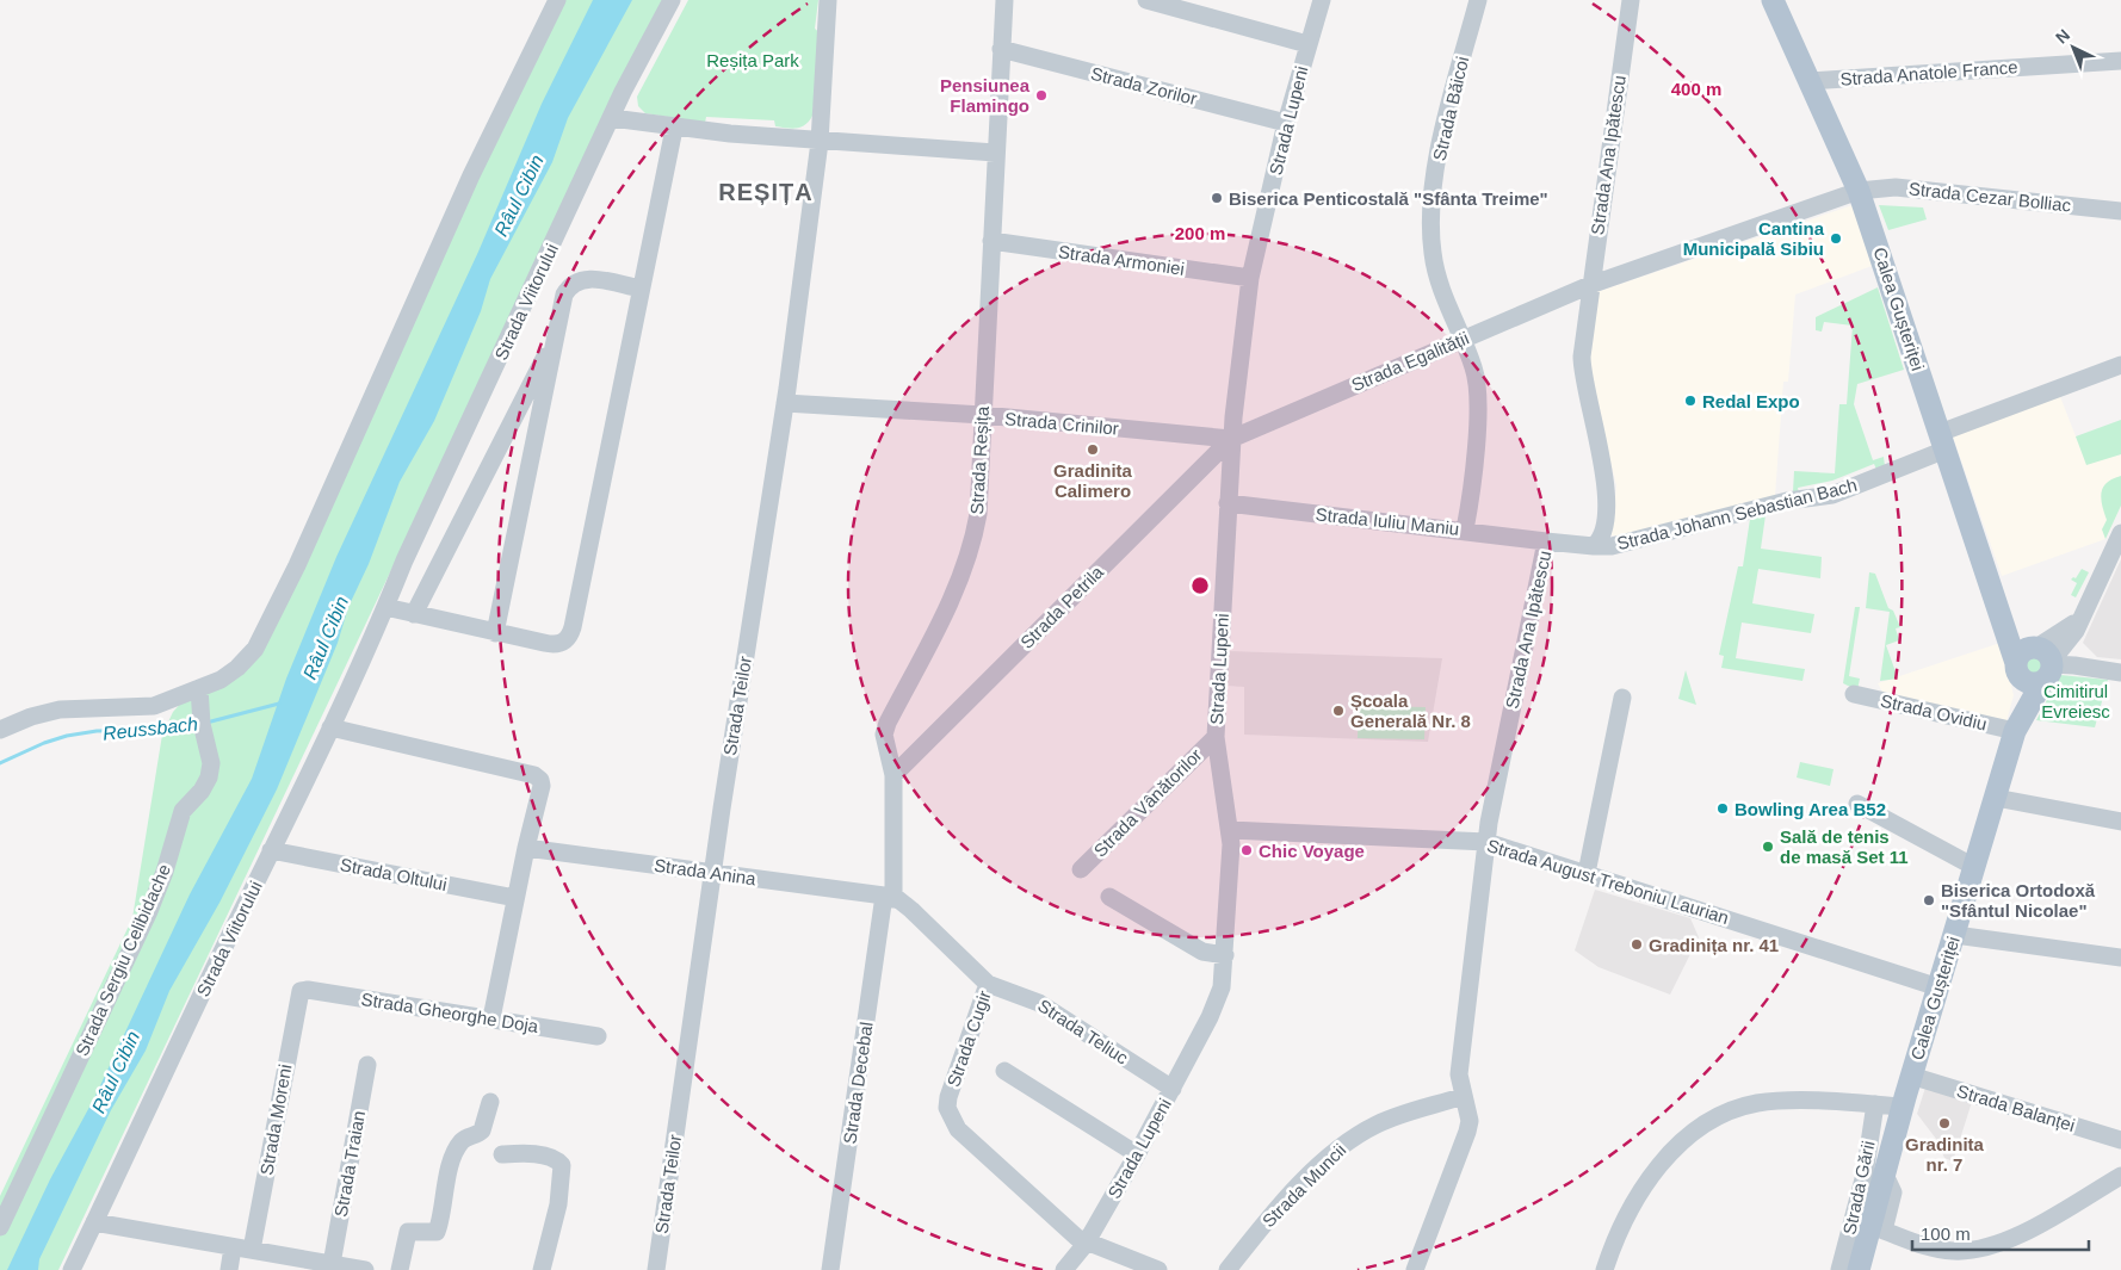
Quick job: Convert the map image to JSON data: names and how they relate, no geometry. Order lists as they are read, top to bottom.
{
  "streets": {
    "main road": ["Calea Gușteriței"],
    "street": [
      "Strada Anatole France",
      "Strada Zorilor",
      "Strada Băicoi",
      "Strada Lupeni",
      "Strada Ana Ipătescu",
      "Strada Cezar Bolliac",
      "Strada Armoniei",
      "Strada Viitorului",
      "Strada Egalității",
      "Strada Crinilor",
      "Strada Reșița",
      "Strada Johann Sebastian Bach",
      "Strada Iuliu Maniu",
      "Strada Petrila",
      "Strada Teilor",
      "Strada Ovidiu",
      "Strada Vânătorilor",
      "Strada Anina",
      "Strada Oltului",
      "Strada August Treboniu Laurian",
      "Strada Sergiu Celibidache",
      "Strada Gheorghe Doja",
      "Strada Teliuc",
      "Strada Cugir",
      "Strada Decebal",
      "Strada Balanței",
      "Strada Moreni",
      "Strada Traian",
      "Strada Muncii",
      "Strada Gării"
    ]
  },
  "crossings": [
    ["Strada Anatole France", "Calea Gușteriței"],
    ["Strada Zorilor", "Strada Lupeni"],
    ["Strada Zorilor", "Strada Reșița"],
    ["Strada Băicoi", "Strada Egalității"],
    ["Strada Băicoi", "Strada Iuliu Maniu"],
    ["Strada Lupeni", "Strada Armoniei"],
    ["Strada Lupeni", "Strada Egalității"],
    ["Strada Lupeni", "Strada Crinilor"],
    ["Strada Lupeni", "Strada Iuliu Maniu"],
    ["Strada Lupeni", "Strada Petrila"],
    ["Strada Lupeni", "Strada Vânătorilor"],
    ["Strada Lupeni", "Strada August Treboniu Laurian"],
    ["Strada Lupeni", "Strada Teliuc"],
    ["Strada Lupeni", "Strada Cugir"],
    ["Strada Ana Ipătescu", "Strada Egalității"],
    ["Strada Ana Ipătescu", "Strada Johann Sebastian Bach"],
    ["Strada Ana Ipătescu", "Strada Iuliu Maniu"],
    ["Strada Ana Ipătescu", "Strada August Treboniu Laurian"],
    ["Strada Ana Ipătescu", "Strada Muncii"],
    ["Strada Cezar Bolliac", "Calea Gușteriței"],
    ["Strada Armoniei", "Strada Reșița"],
    ["Strada Viitorului", "Strada Oltului"],
    ["Calea Gușteriței", "Strada Johann Sebastian Bach"],
    ["Calea Gușteriței", "Strada Ovidiu"],
    ["Calea Gușteriței", "Strada August Treboniu Laurian"],
    ["Calea Gușteriței", "Strada Balanței"],
    ["Strada Egalității", "Strada Crinilor"],
    ["Strada Egalității", "Strada Petrila"],
    ["Strada Crinilor", "Strada Reșița"],
    ["Strada Crinilor", "Strada Petrila"],
    ["Strada Crinilor", "Strada Teilor"],
    ["Strada Reșița", "Strada Petrila"],
    ["Strada Reșița", "Strada Anina"],
    ["Strada Reșița", "Strada Cugir"],
    ["Strada Reșița", "Strada Decebal"],
    ["Strada Teilor", "Strada Anina"],
    ["Strada Anina", "Strada Cugir"],
    ["Strada Anina", "Strada Decebal"],
    ["Strada Gheorghe Doja", "Strada Moreni"],
    ["Strada Teliuc", "Strada Cugir"],
    ["Strada Cugir", "Strada Decebal"]
  ],
  "districts": ["REȘIȚA"],
  "water": ["Râul Cibin", "Reussbach"],
  "parks": ["Reșița Park", "Cimitirul Evreiesc"],
  "places": [
    "Pensiunea Flamingo",
    "Biserica Penticostală \"Sfânta Treime\"",
    "Cantina Municipală Sibiu",
    "Redal Expo",
    "Gradinita Calimero",
    "Școala Generală Nr. 8",
    "Bowling Area B52",
    "Sală de tenis de masă Set 11",
    "Chic Voyage",
    "Biserica Ortodoxă \"Sfântul Nicolae\"",
    "Gradinița nr. 41",
    "Gradinita nr. 7"
  ],
  "scale_bar": "100 m",
  "north": "top left",
  "rings": ["400 m", "200 m"]
}
